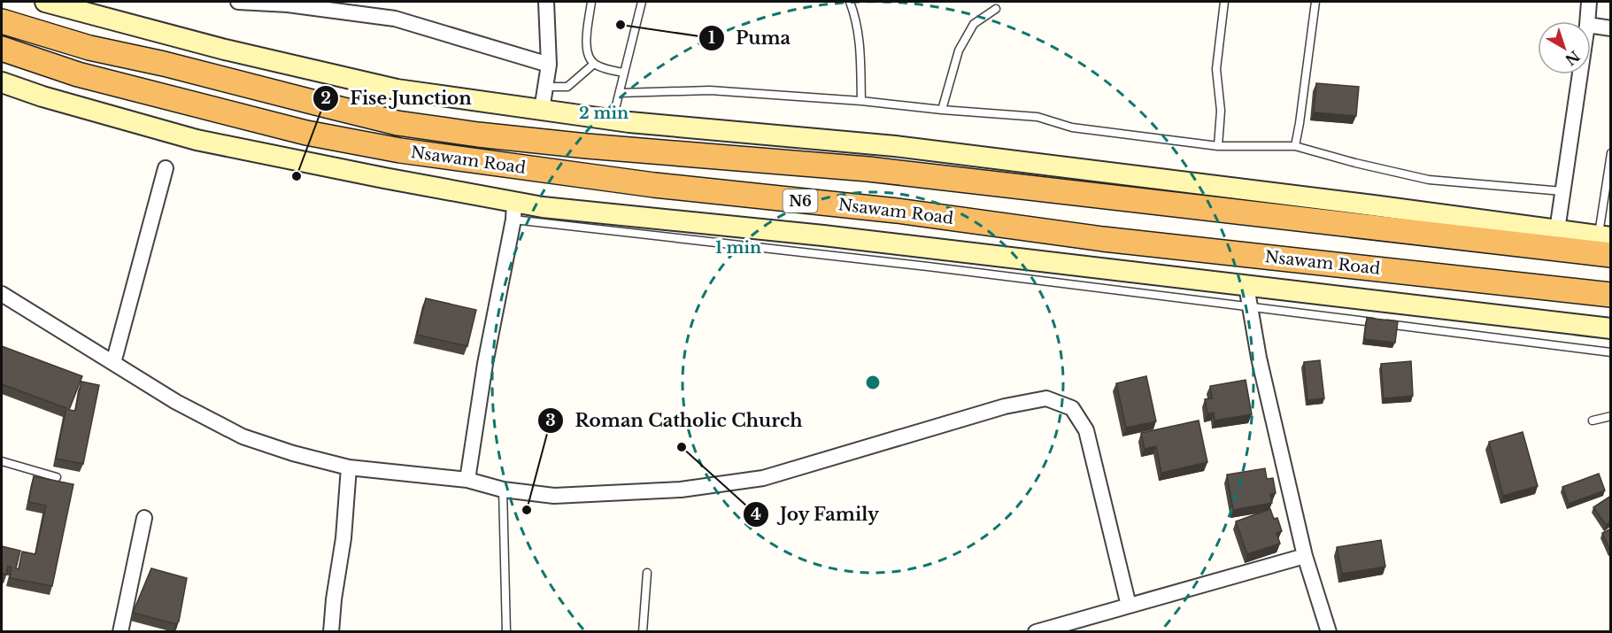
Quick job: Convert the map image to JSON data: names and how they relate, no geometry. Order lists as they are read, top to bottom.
{
  "streets": {
    "highway": ["Nsawam Road", "N6"]
  },
  "places": [
    "Puma",
    "Fise Junction",
    "Joy Family",
    "Roman Catholic Church"
  ],
  "north": "bottom right",
  "rings": ["2 min", "1 min"]
}
